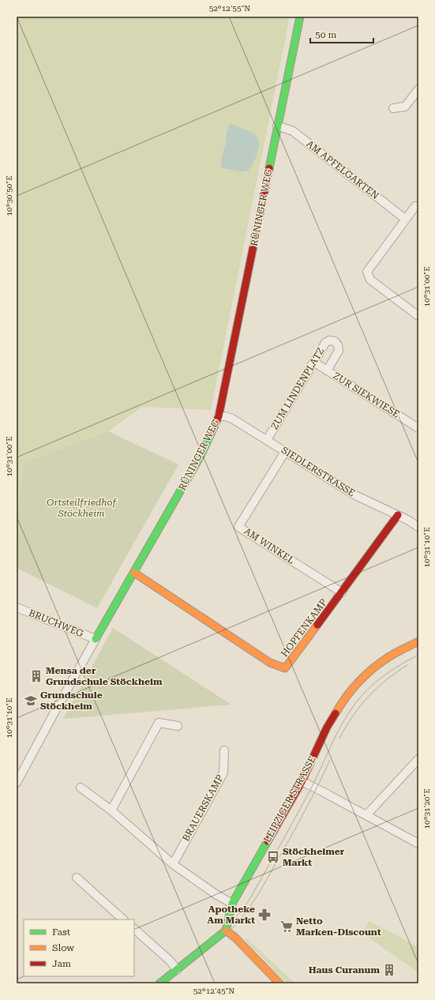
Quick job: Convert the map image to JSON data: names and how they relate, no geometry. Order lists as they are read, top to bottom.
{
  "streets": {
    "street": [
      "AM APFELGARTEN",
      "RÜNINGER WEG",
      "ZUM LINDENPLATZ",
      "ZUR SIEKWIESE",
      "SIEDLERSTRASSE",
      "AM WINKEL",
      "BRUCHWEG",
      "HOPFENKAMP",
      "LEIPZIGER STRASSE",
      "BRAUERSKAMP"
    ]
  },
  "crossings": [
    ["AM APFELGARTEN", "RÜNINGER WEG"],
    ["RÜNINGER WEG", "SIEDLERSTRASSE"],
    ["RÜNINGER WEG", "BRUCHWEG"],
    ["RÜNINGER WEG", "HOPFENKAMP"],
    ["ZUM LINDENPLATZ", "ZUR SIEKWIESE"],
    ["ZUM LINDENPLATZ", "SIEDLERSTRASSE"],
    ["SIEDLERSTRASSE", "AM WINKEL"],
    ["SIEDLERSTRASSE", "HOPFENKAMP"],
    ["AM WINKEL", "HOPFENKAMP"]
  ],
  "parks": ["Ortsteilfriedhof Stöckheim"],
  "places": {
    "building": ["Mensa der Grundschule Stöckheim", "Haus Curanum"],
    "school or university": ["Grundschule Stöckheim"],
    "bus stop": ["Stöckheimer Markt"],
    "pharmacy": ["Apotheke Am Markt"],
    "supermarket": ["Netto Marken-Discount"]
  },
  "legend": ["Fast", "Slow", "Jam"],
  "scale_bar": "50 m",
  "coordinates": [
    "52°12'55\"N",
    "10°30'50\"E",
    "10°31'00\"E",
    "10°31'10\"E",
    "10°31'20\"E",
    "52°12'45\"N"
  ]
}
